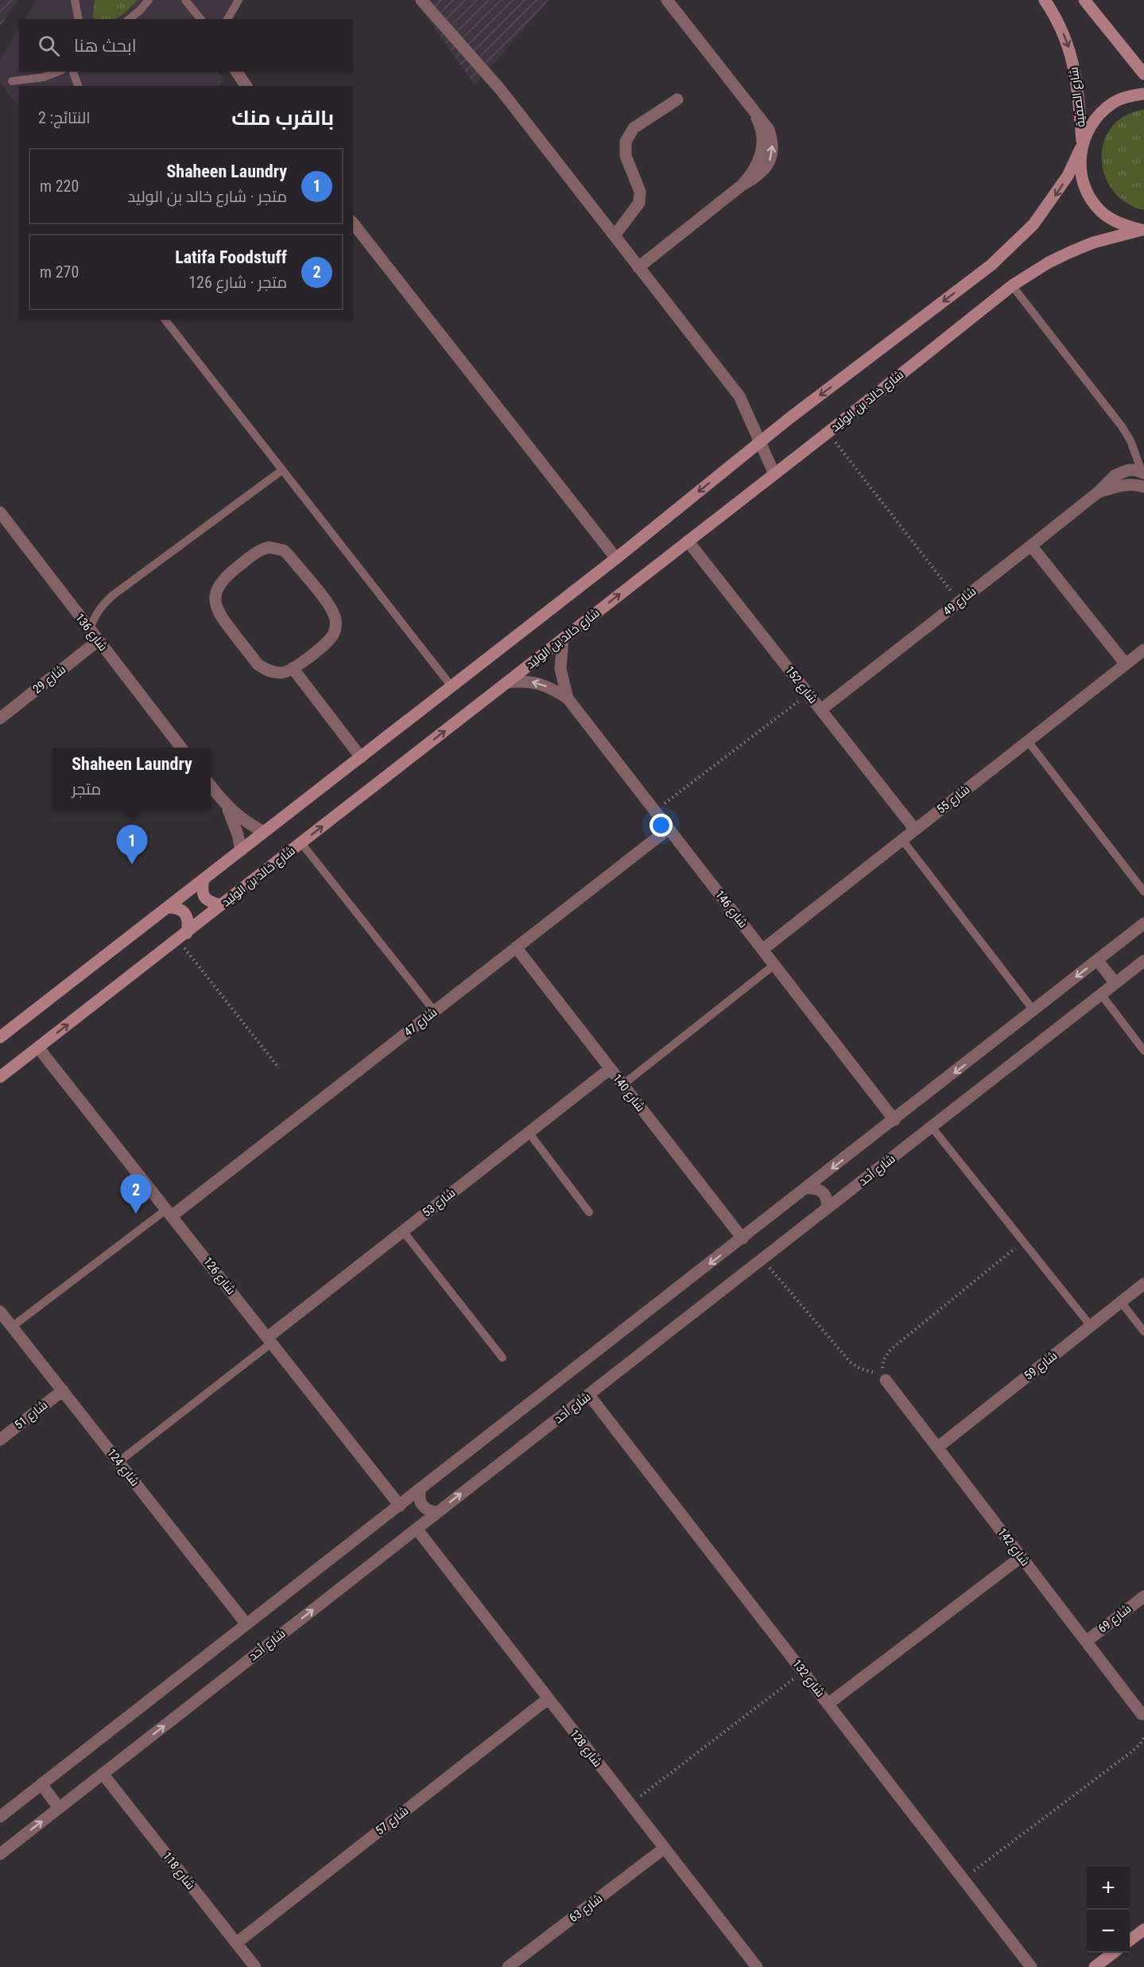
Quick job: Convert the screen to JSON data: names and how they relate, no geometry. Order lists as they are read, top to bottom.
{
  "streets": {
    "main road": ["شارع الصفية", "شارع خالد بن الوليد"],
    "street": [
      "شارع 49",
      "شارع 136",
      "شارع 29",
      "شارع 152",
      "شارع 55",
      "شارع 146",
      "شارع 47",
      "شارع 140",
      "شارع أحد",
      "شارع 53",
      "شارع 126",
      "شارع 59",
      "شارع 51",
      "شارع 124",
      "شارع 142",
      "شارع 69",
      "شارع 132",
      "شارع 128",
      "شارع 57",
      "شارع 118",
      "شارع 63"
    ]
  },
  "crossings": [
    ["شارع الصفية", "شارع خالد بن الوليد"],
    ["شارع خالد بن الوليد", "شارع 152"],
    ["شارع خالد بن الوليد", "شارع 146"],
    ["شارع خالد بن الوليد", "شارع 126"],
    ["شارع 49", "شارع 152"],
    ["شارع 136", "شارع 29"],
    ["شارع 152", "شارع 55"],
    ["شارع 55", "شارع 146"],
    ["شارع 146", "شارع 47"],
    ["شارع 47", "شارع 140"],
    ["شارع 47", "شارع 126"],
    ["شارع 140", "شارع 53"],
    ["شارع أحد", "شارع 132"],
    ["شارع أحد", "شارع 128"],
    ["شارع أحد", "شارع 118"],
    ["شارع 53", "شارع 126"],
    ["شارع 59", "شارع 142"],
    ["شارع 51", "شارع 124"],
    ["شارع 142", "شارع 69"],
    ["شارع 128", "شارع 57"],
    ["شارع 128", "شارع 63"],
    ["شارع 57", "شارع 118"]
  ],
  "page": {
    "search": "ابحث هنا",
    "heading": ["بالقرب منك", "النتائج: 2"],
    "list": [
      {
        "mark": "1",
        "name": "Shaheen Laundry",
        "note": "متجر · شارع خالد بن الوليد",
        "value": "220 m"
      },
      {
        "mark": "2",
        "name": "Latifa Foodstuff",
        "note": "متجر · شارع 126",
        "value": "270 m"
      }
    ],
    "popup": ["Shaheen Laundry", "متجر"],
    "pins": ["1", "2"],
    "map_buttons": ["+", "−"]
  }
}
